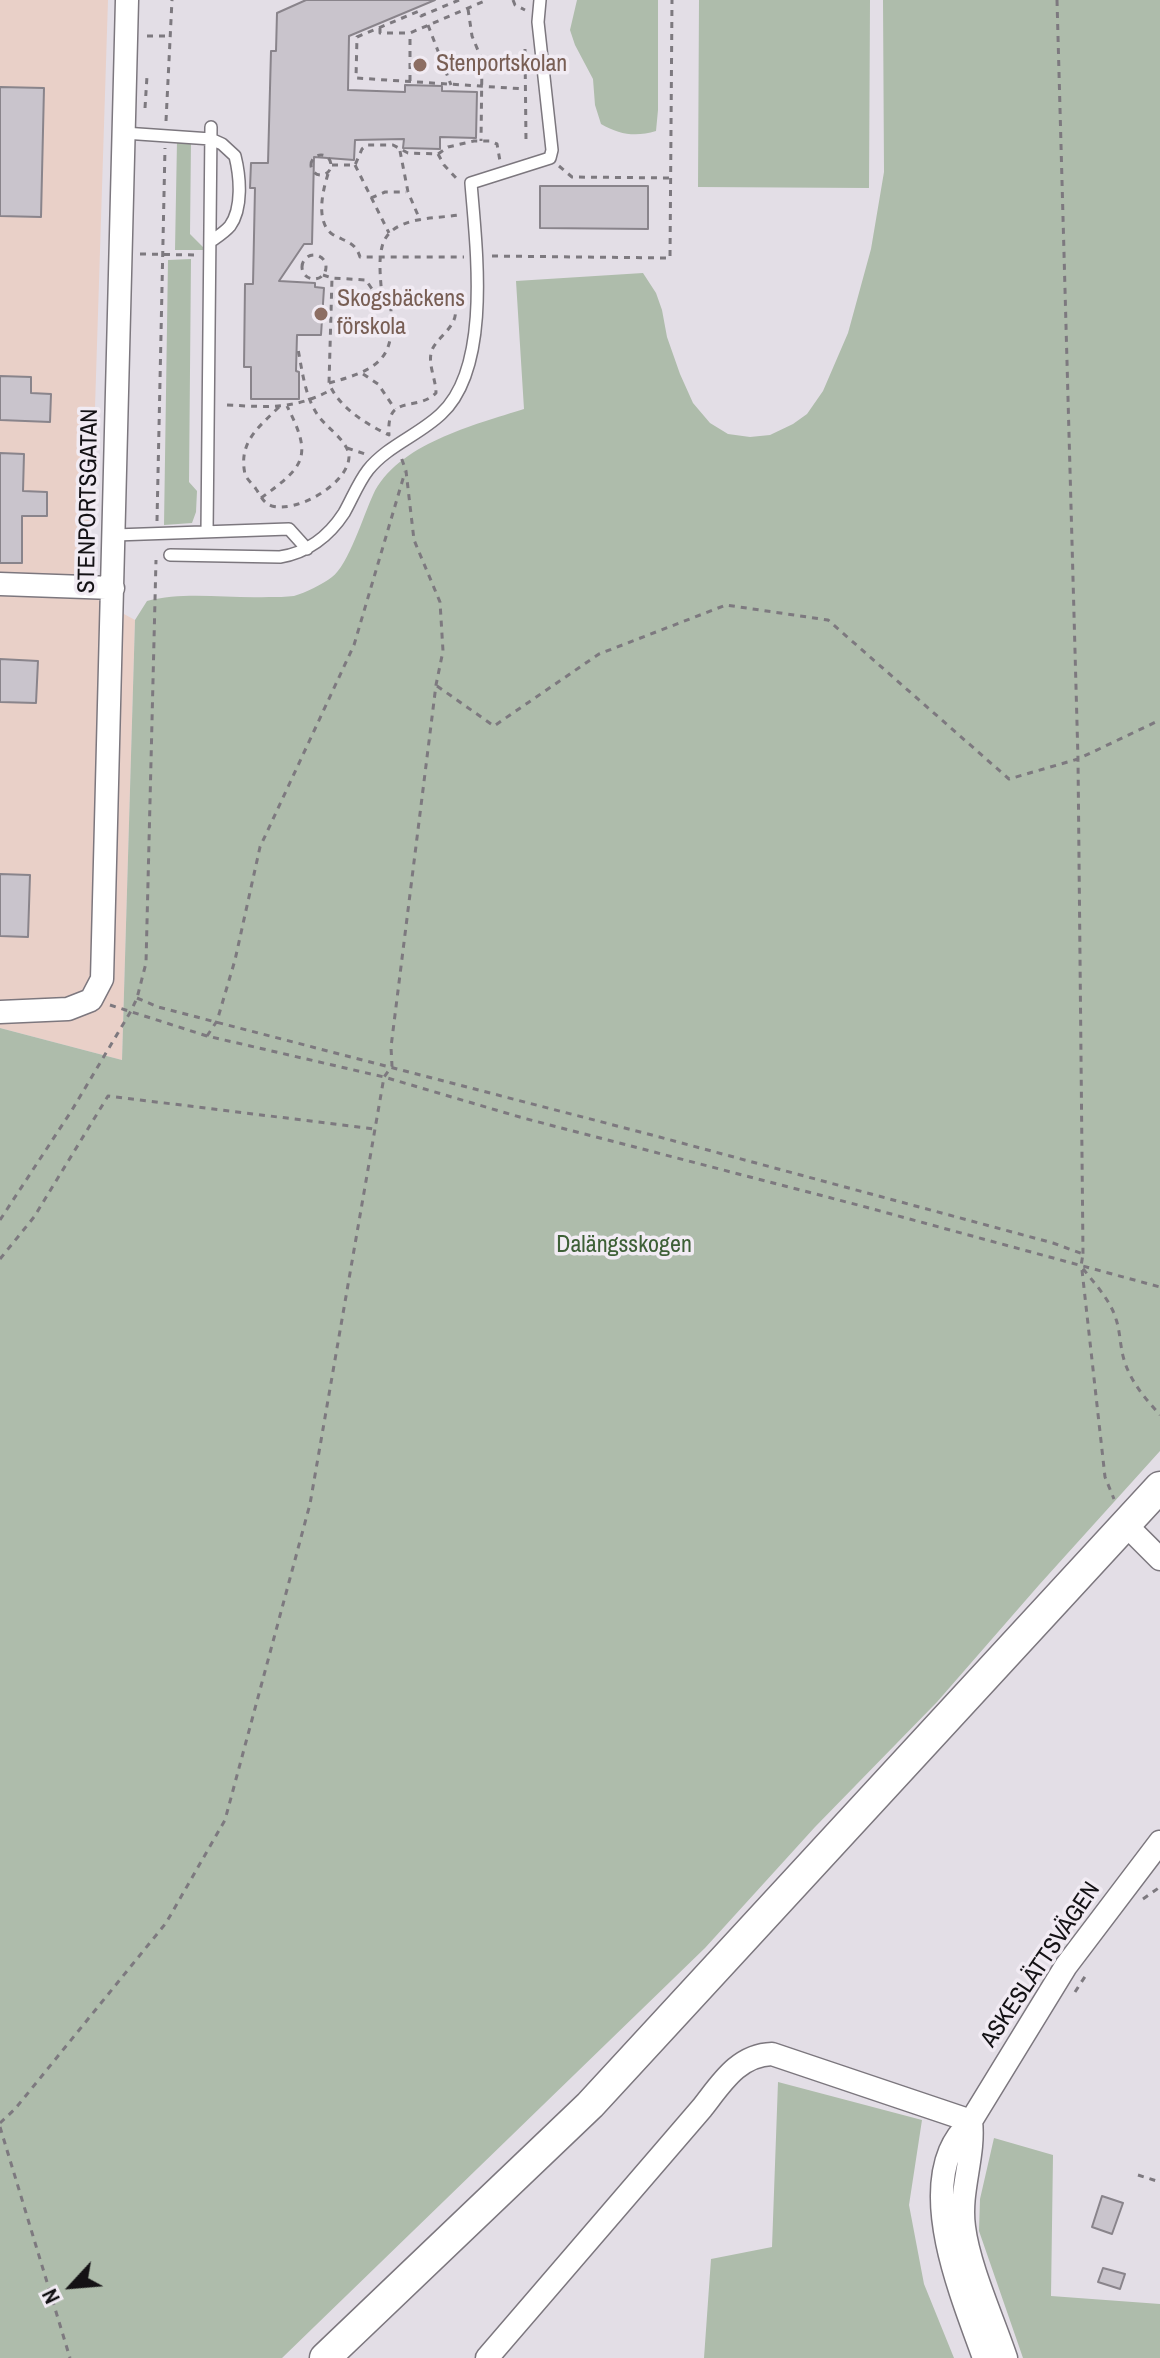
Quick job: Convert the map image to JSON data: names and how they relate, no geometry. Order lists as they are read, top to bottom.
{
  "streets": {
    "street": ["STENPORTSGATAN", "ASKESLÄTTSVÄGEN"]
  },
  "parks": ["Dalängsskogen"],
  "places": ["Stenportskolan", "Skogsbäckens förskola"],
  "north": "bottom left"
}
